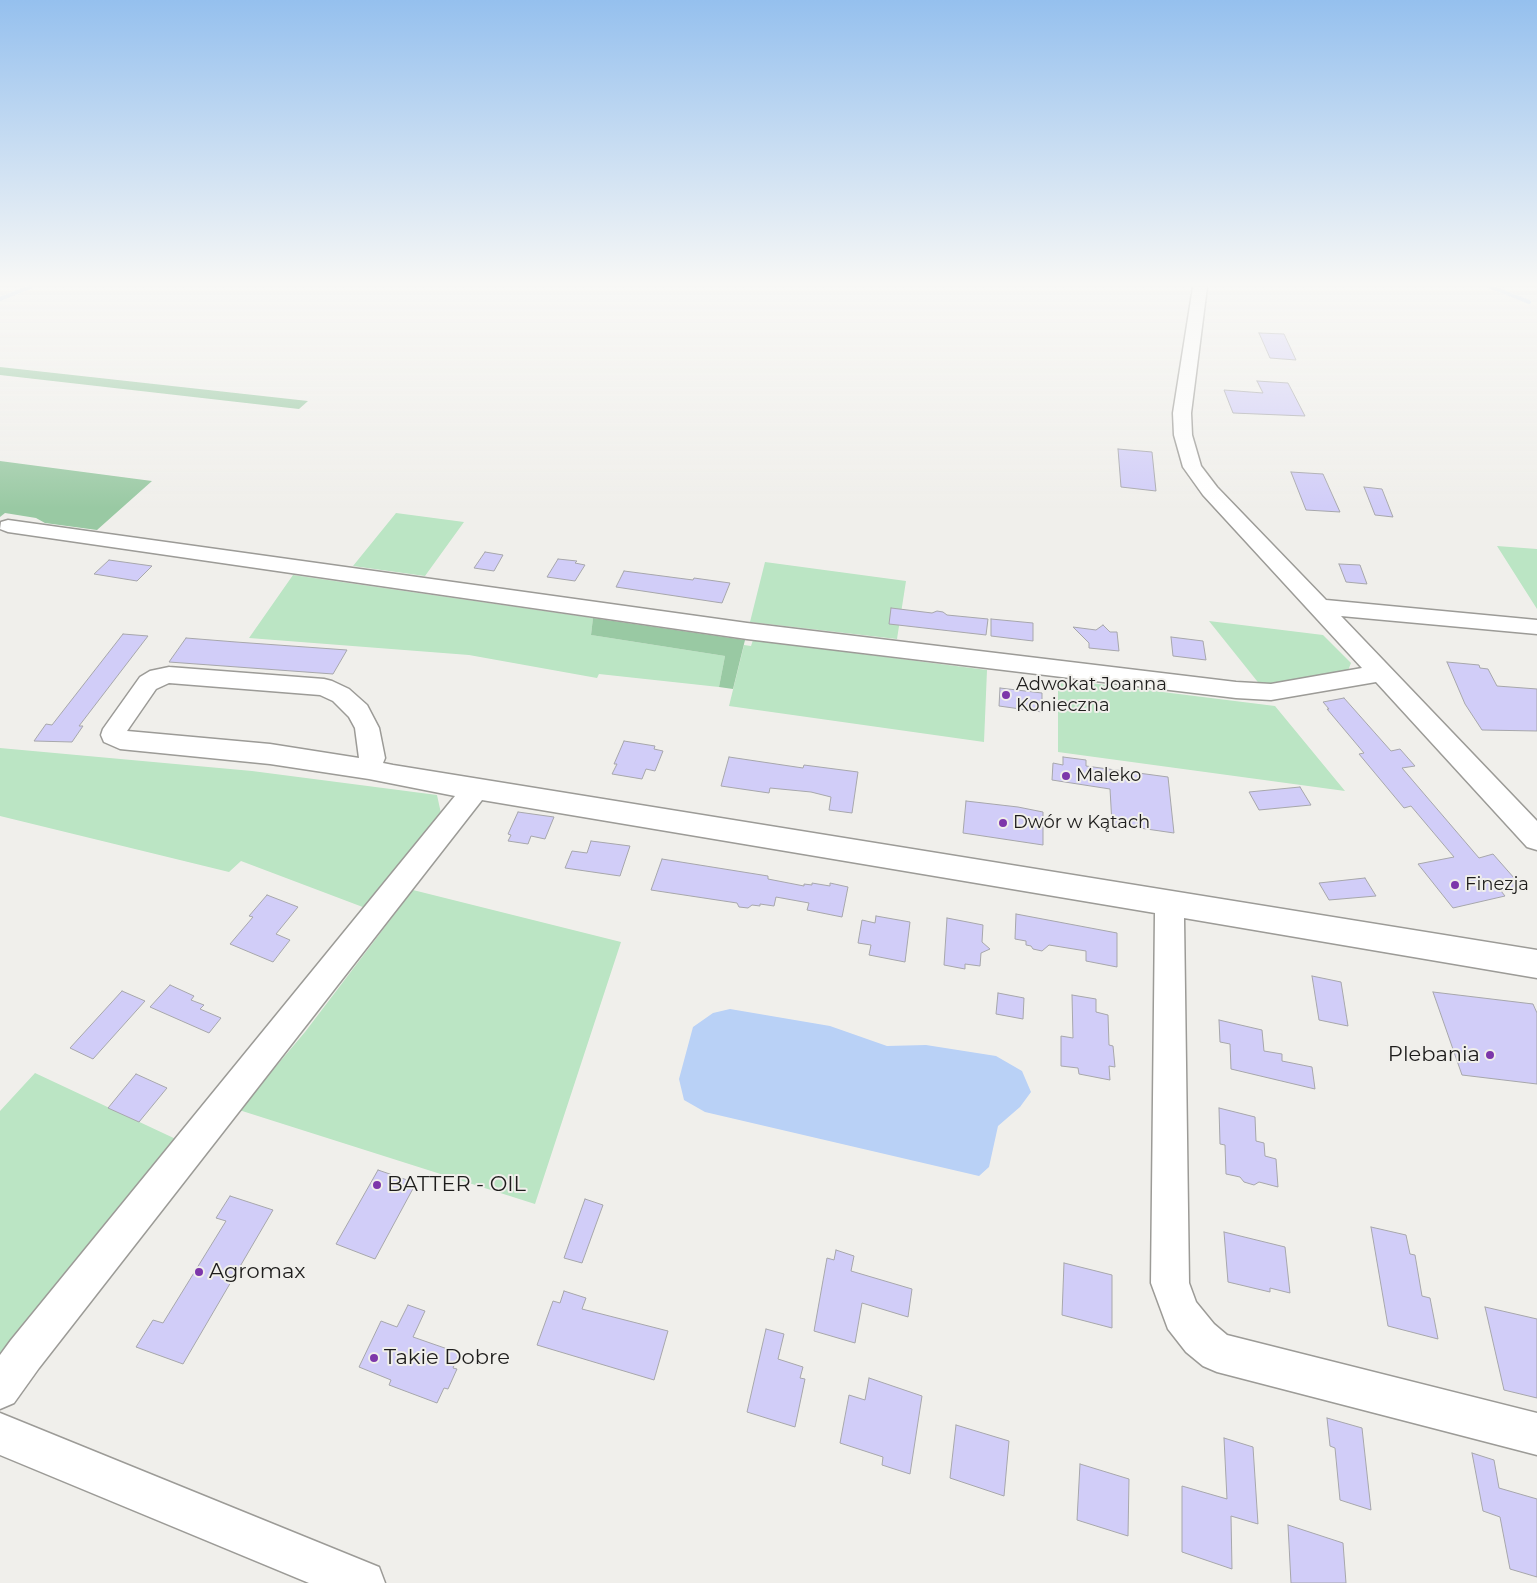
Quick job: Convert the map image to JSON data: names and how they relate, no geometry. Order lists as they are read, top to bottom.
{
  "places": [
    "Adwokat Joanna Konieczna",
    "Maleko",
    "Dwór w Kątach",
    "Finezja",
    "Plebania",
    "BATTER - OIL",
    "Agromax",
    "Takie Dobre"
  ]
}
